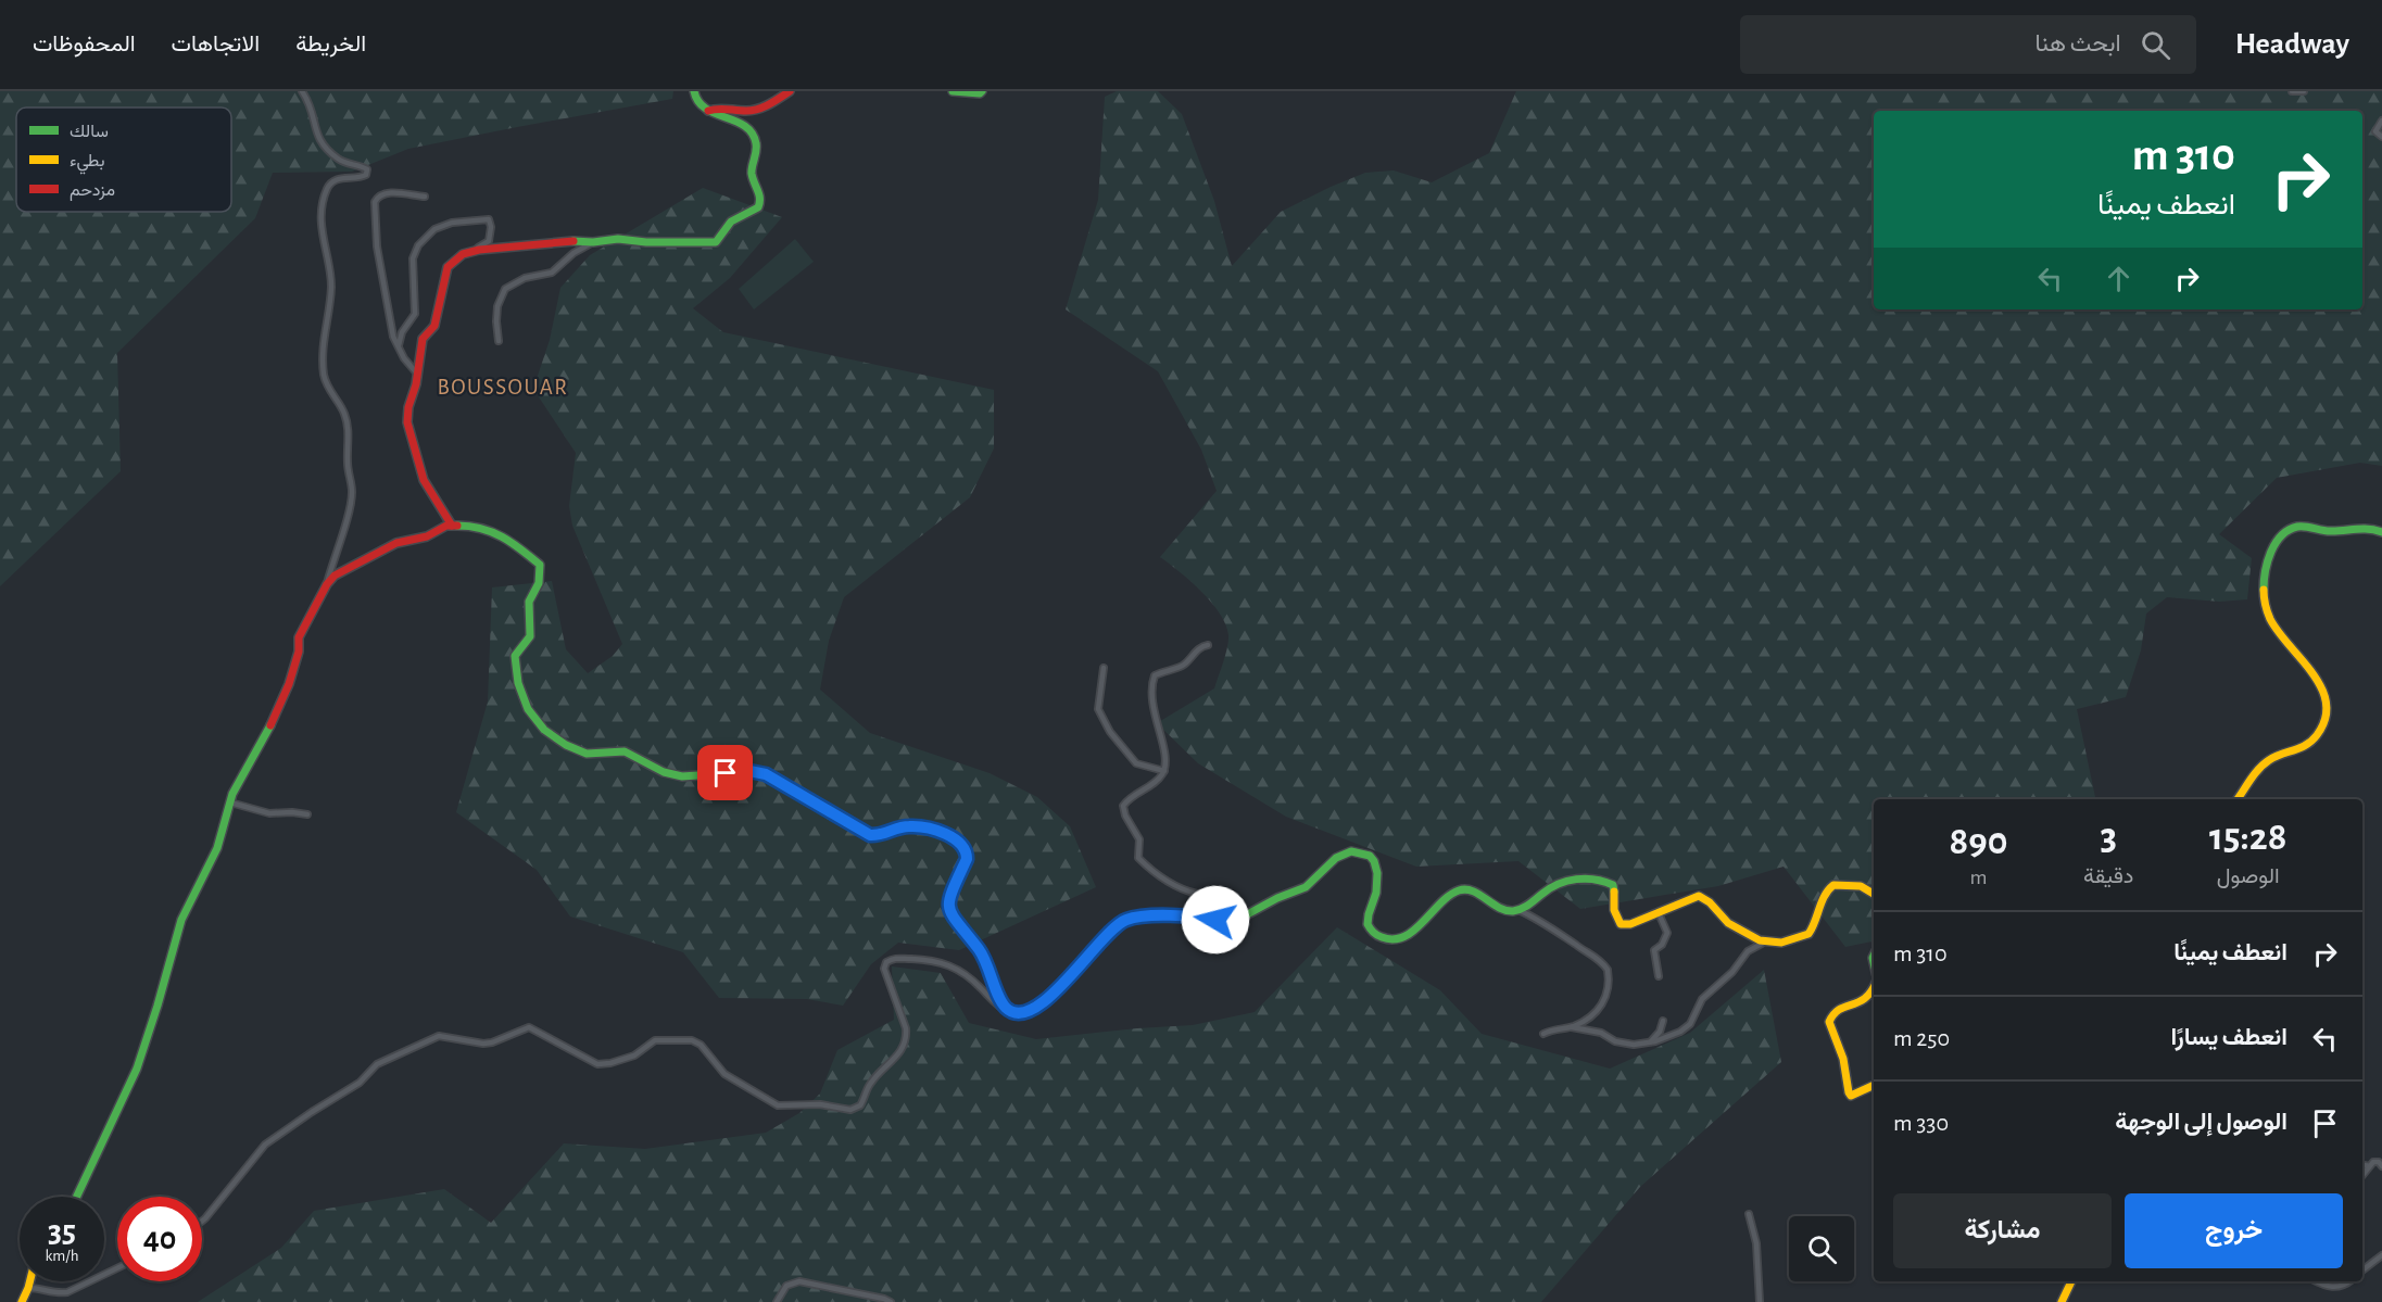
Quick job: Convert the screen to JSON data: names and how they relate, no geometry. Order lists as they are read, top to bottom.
{
  "districts": ["BOUSSOUAR"],
  "legend": ["سالك", "بطيء", "مزدحم"],
  "page": {
    "header": "Headway",
    "search": "ابحث هنا",
    "nav": ["الخريطة", "الاتجاهات", "المحفوظات"],
    "turn": ["310 m", "انعطف يمينًا"],
    "eta": [
      "15:28",
      "الوصول",
      "3",
      "دقيقة",
      "890",
      "m"
    ],
    "list": [
      {
        "name": "انعطف يمينًا",
        "value": "310 m"
      },
      {
        "name": "انعطف يسارًا",
        "value": "250 m"
      },
      {
        "name": "الوصول إلى الوجهة",
        "value": "330 m"
      }
    ],
    "buttons": ["خروج", "مشاركة"],
    "speed": "35 km/h",
    "limit": "40"
  }
}
